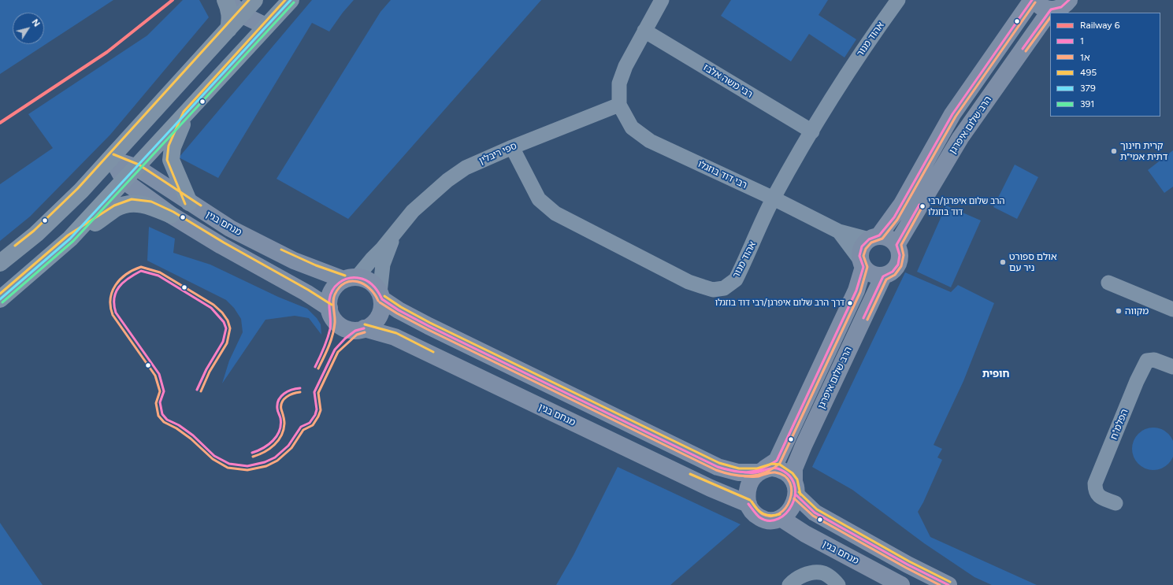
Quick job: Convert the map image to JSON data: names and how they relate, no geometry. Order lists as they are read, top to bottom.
{
  "streets": {
    "main road": ["הרב שלום איפרגן", "מנחם בגין"],
    "street": [
      "אהוד מנור",
      "רבי משה אלבז",
      "ספי ריבלין",
      "רבי דוד בוזגלו",
      "הפלמ\"ח"
    ]
  },
  "crossings": [
    ["אהוד מנור", "רבי משה אלבז"],
    ["אהוד מנור", "ספי ריבלין"],
    ["אהוד מנור", "רבי דוד בוזגלו"],
    ["הרב שלום איפרגן", "רבי דוד בוזגלו"],
    ["הרב שלום איפרגן", "מנחם בגין"],
    ["ספי ריבלין", "רבי דוד בוזגלו"],
    ["ספי ריבלין", "מנחם בגין"]
  ],
  "districts": ["חופית"],
  "places": [
    "קרית חינוך דתית אמי\"ת",
    "הרב שלום איפרגן/רבי דוד בוזגלו",
    "אולם ספורט ניר עם",
    "דרך הרב שלום איפרגן/רבי דוד בוזגלו",
    "מקווה"
  ],
  "lines": [
    "rail line 6",
    "transit line 1",
    "transit line 495",
    "transit line 379",
    "transit line 1א",
    "transit line 391"
  ],
  "legend": [
    "Railway 6",
    "1",
    "1א",
    "495",
    "379",
    "391"
  ],
  "north": "top right"
}
